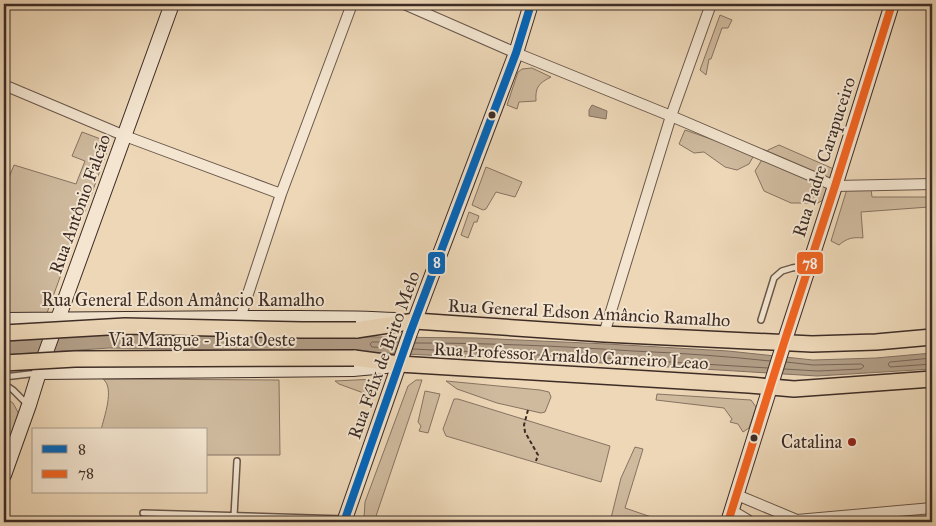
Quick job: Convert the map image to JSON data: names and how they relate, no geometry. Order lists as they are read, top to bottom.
{
  "streets": {
    "main road": [
      "Rua Padre Carapuceiro",
      "Rua Antônio Falcão",
      "Rua General Edson Amâncio Ramalho",
      "Via Mangue - Pista Oeste",
      "Rua Félix de Brito Melo",
      "Rua Professor Arnaldo Carneiro Leao"
    ]
  },
  "crossings": [
    ["Rua Padre Carapuceiro", "Rua General Edson Amâncio Ramalho"],
    ["Rua Padre Carapuceiro", "Rua Professor Arnaldo Carneiro Leao"],
    ["Rua Antônio Falcão", "Rua General Edson Amâncio Ramalho"],
    ["Rua Antônio Falcão", "Rua Professor Arnaldo Carneiro Leao"],
    ["Rua General Edson Amâncio Ramalho", "Rua Félix de Brito Melo"],
    ["Via Mangue - Pista Oeste", "Rua Félix de Brito Melo"],
    ["Via Mangue - Pista Oeste", "Rua Professor Arnaldo Carneiro Leao"],
    ["Rua Félix de Brito Melo", "Rua Professor Arnaldo Carneiro Leao"]
  ],
  "places": ["Catalina"],
  "lines": ["transit line 8", "transit line 78"],
  "legend": ["8", "78"]
}
